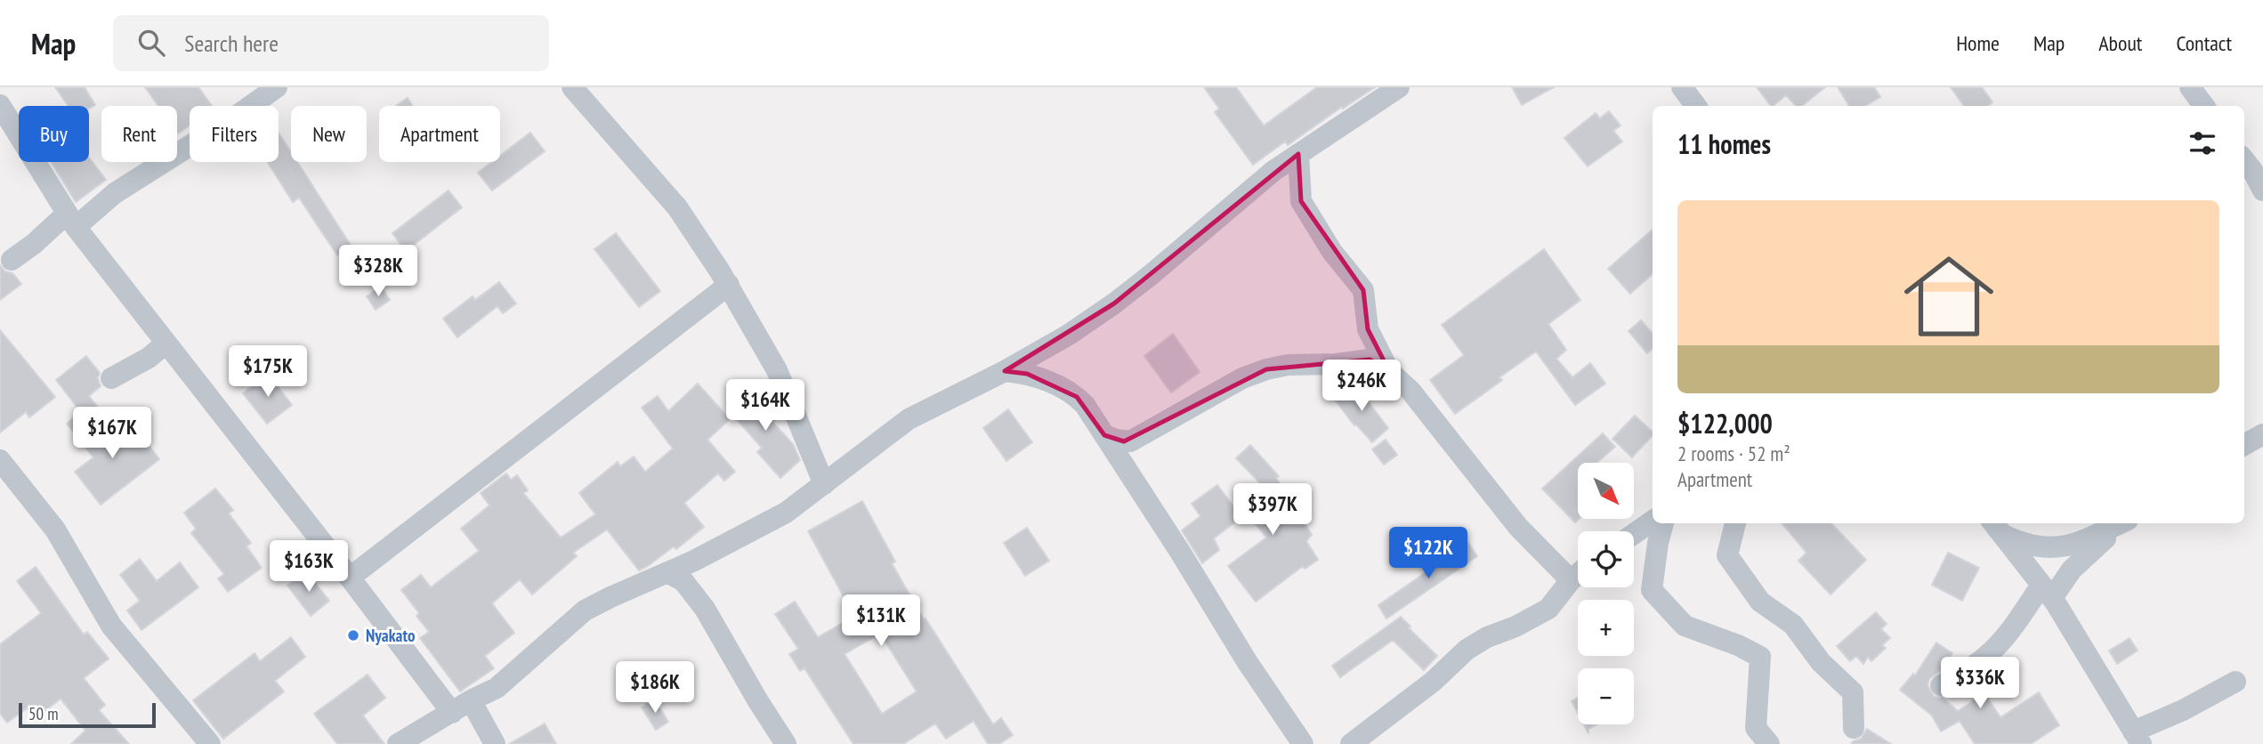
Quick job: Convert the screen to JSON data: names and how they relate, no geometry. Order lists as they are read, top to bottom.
{
  "places": ["Nyakato"],
  "scale_bar": "50 m",
  "north": "bottom right",
  "page": {
    "header": "Map",
    "search": "Search here",
    "nav": [
      "Home",
      "Map",
      "About",
      "Contact"
    ],
    "chip": [
      "Buy",
      "Rent",
      "Filters",
      "New",
      "Apartment"
    ],
    "heading": "11 homes",
    "list": [
      {
        "name": "$122,000",
        "note": "2 rooms · 52 m² · Apartment"
      }
    ],
    "price": [
      "$328K",
      "$175K",
      "$246K",
      "$164K",
      "$167K",
      "$397K",
      "$122K",
      "$163K",
      "$131K",
      "$336K",
      "$186K"
    ],
    "map_buttons": ["+", "−"],
    "scale": "50 m"
  }
}
